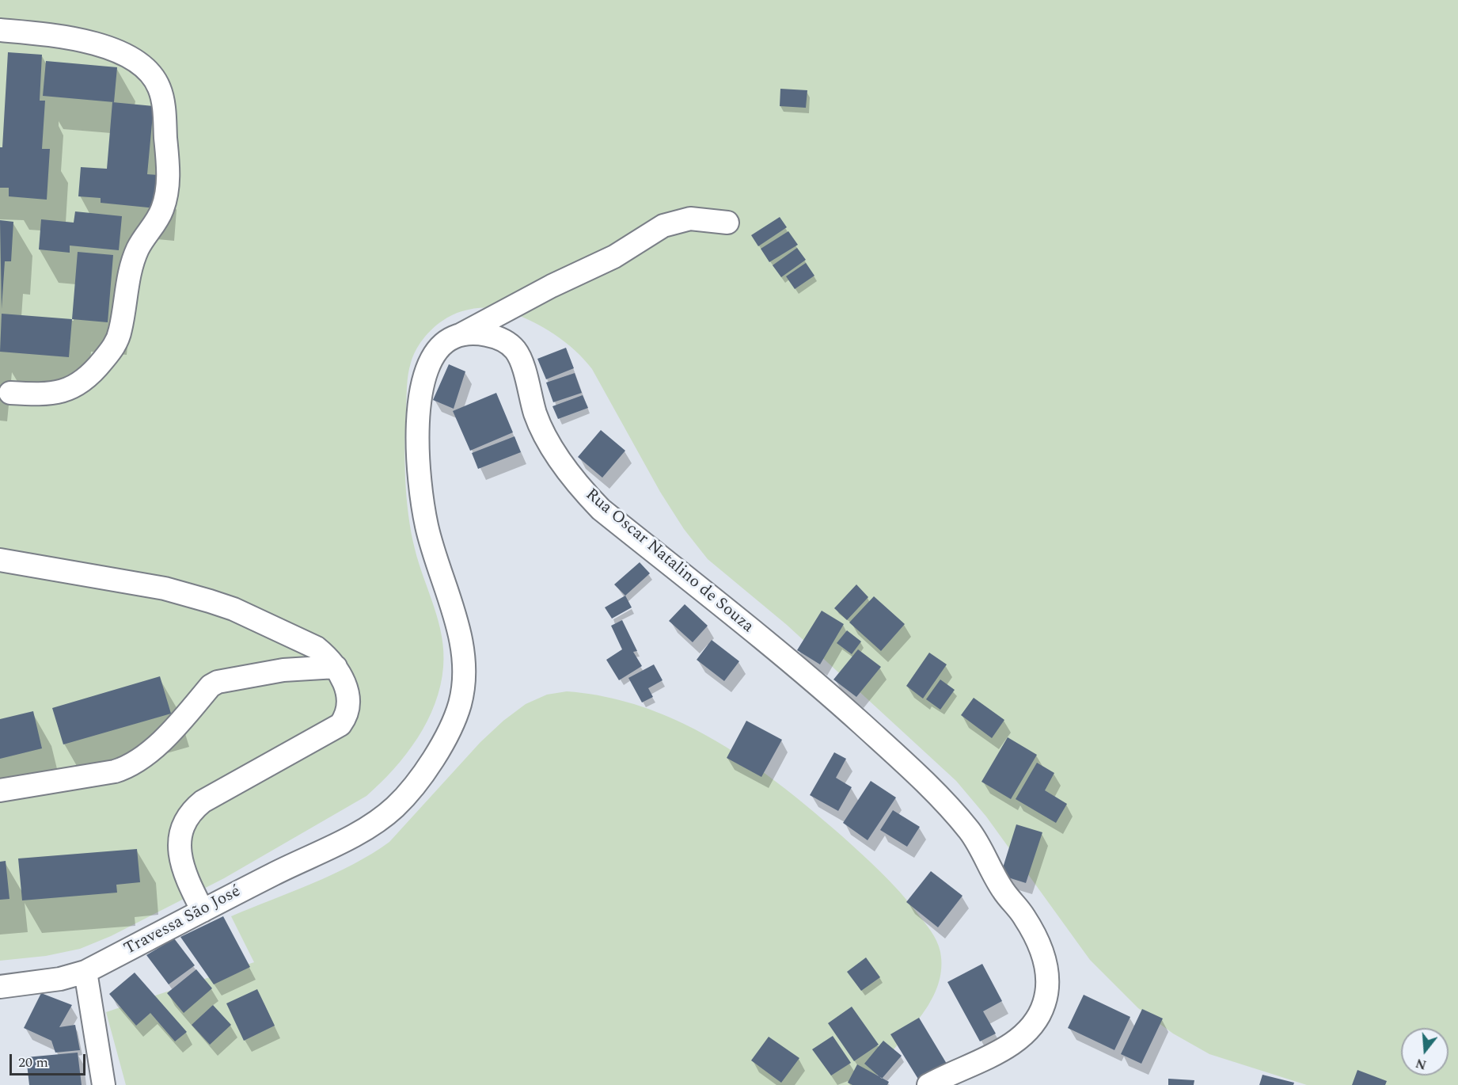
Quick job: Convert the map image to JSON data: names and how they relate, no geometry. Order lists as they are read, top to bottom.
{
  "streets": {
    "street": ["Rua Oscar Natalino de Souza", "Travessa São José"]
  },
  "crossings": [
    ["Rua Oscar Natalino de Souza", "Travessa São José"]
  ],
  "scale_bar": "20 m",
  "north": "bottom"
}
